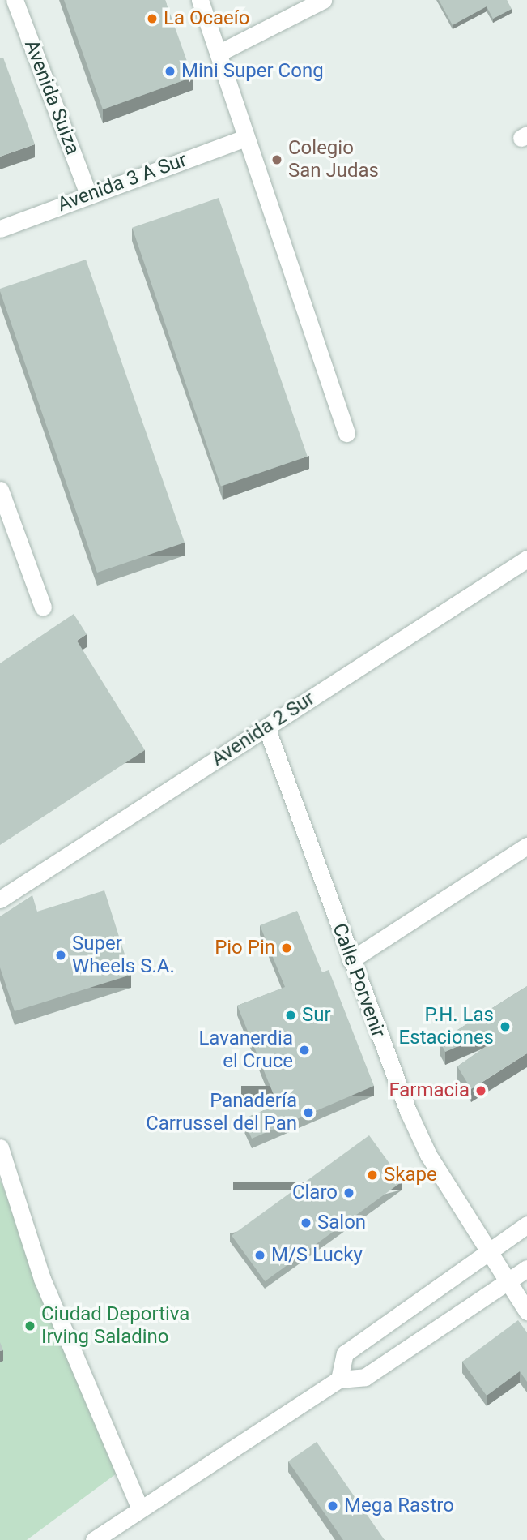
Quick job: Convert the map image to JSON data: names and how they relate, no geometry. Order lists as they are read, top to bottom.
{
  "streets": {
    "street": [
      "Avenida Suiza",
      "Avenida 3 A Sur",
      "Avenida 2 Sur",
      "Calle Porvenir"
    ]
  },
  "crossings": [
    ["Avenida Suiza", "Avenida 3 A Sur"],
    ["Avenida 2 Sur", "Calle Porvenir"]
  ],
  "places": [
    "La Ocaeío",
    "Mini Super Cong",
    "Colegio San Judas",
    "Pio Pin",
    "Super Wheels S.A.",
    "Sur",
    "P.H. Las Estaciones",
    "Lavanerdia el Cruce",
    "Farmacia",
    "Panadería Carrussel del Pan",
    "Skape",
    "Claro",
    "Salon",
    "M/S Lucky",
    "Ciudad Deportiva Irving Saladino",
    "Mega Rastro"
  ]
}
